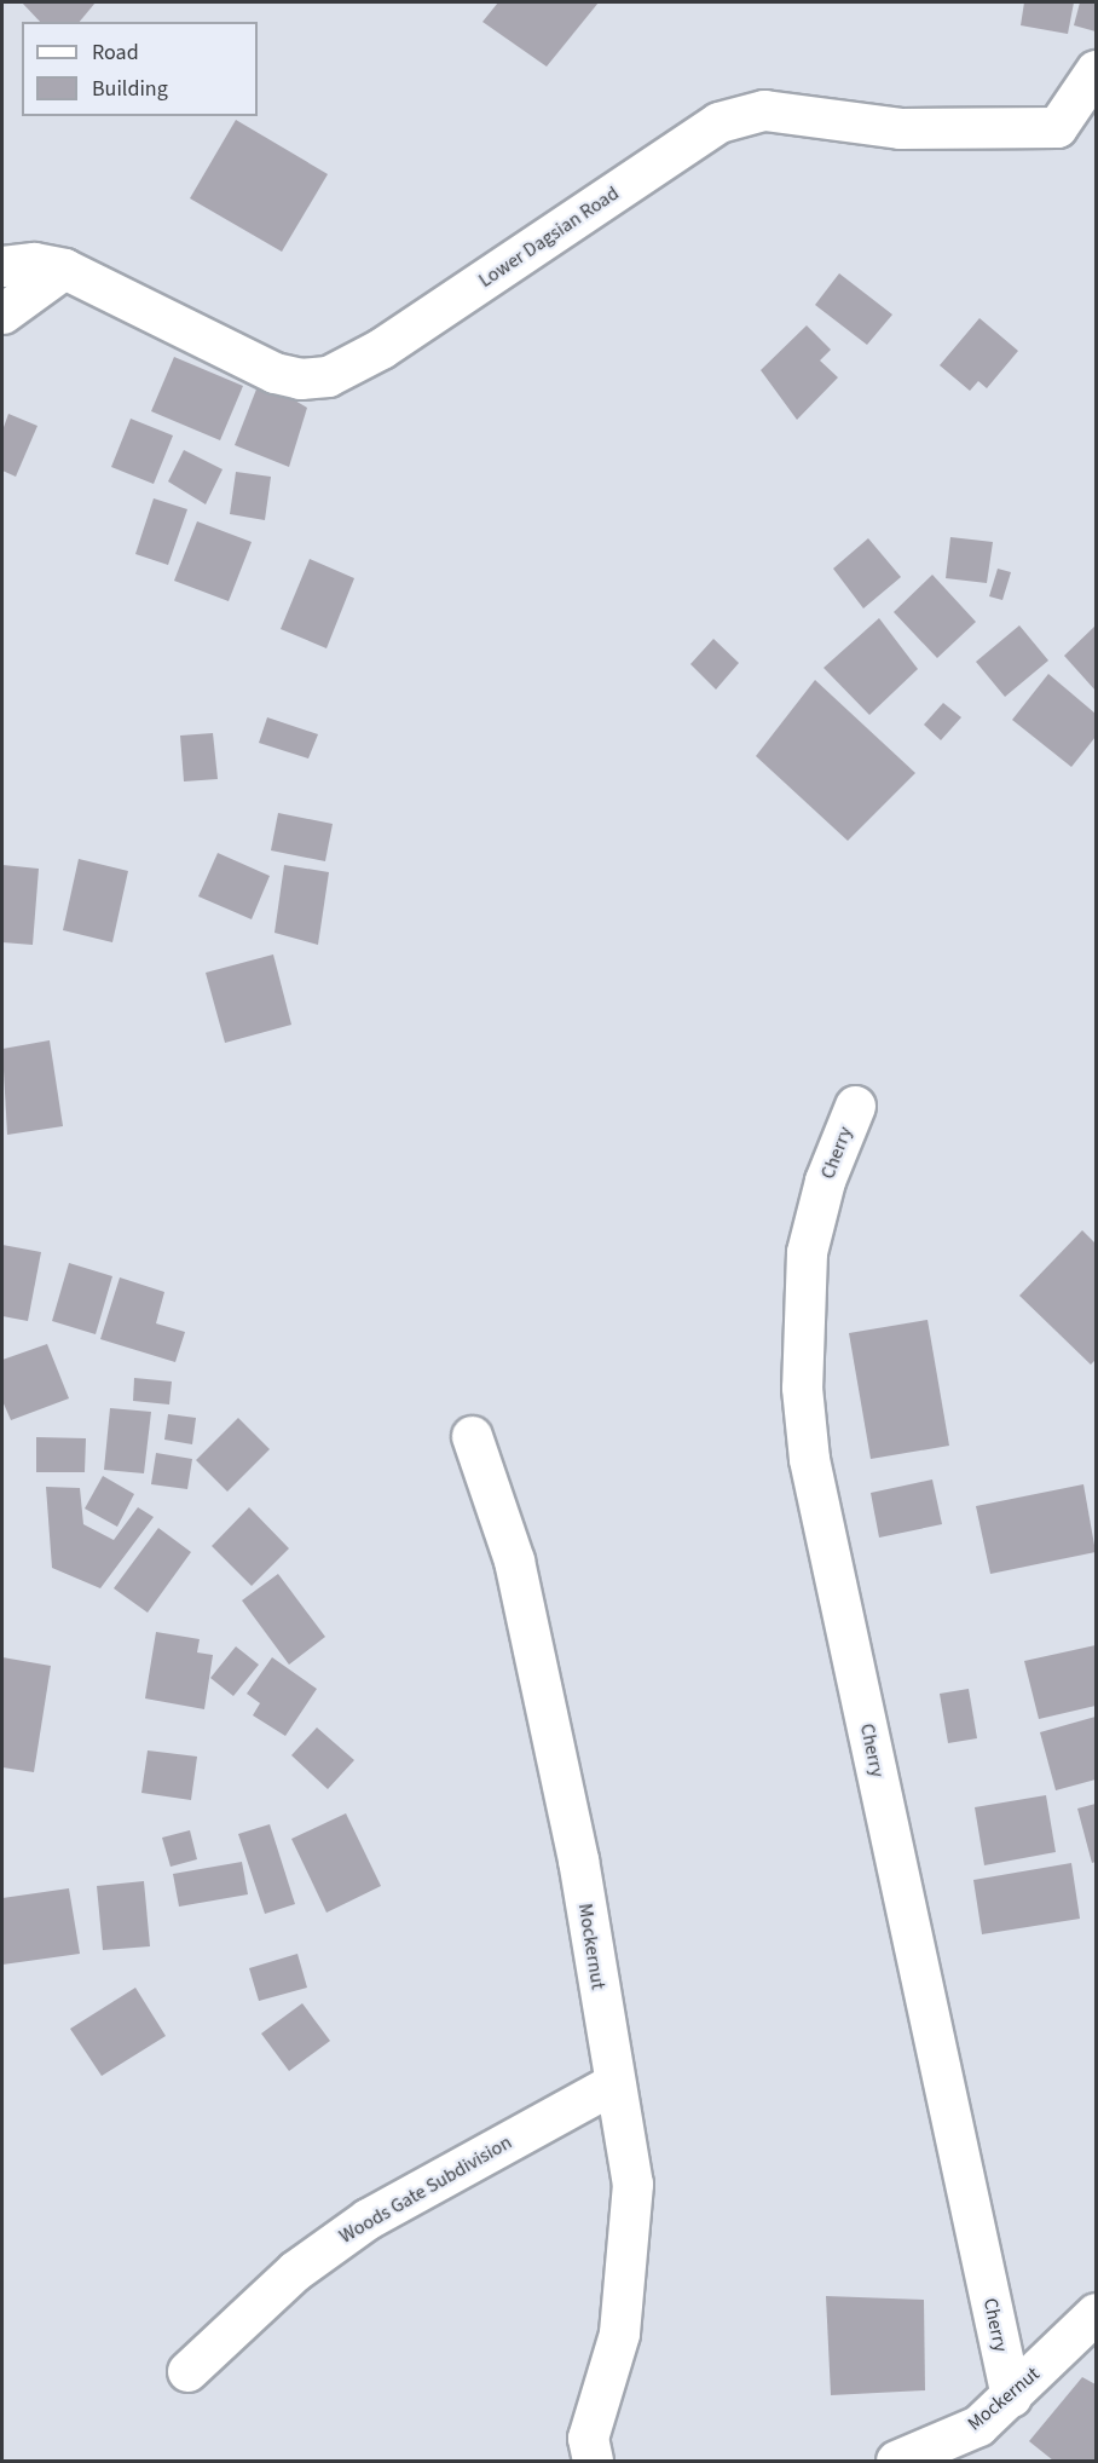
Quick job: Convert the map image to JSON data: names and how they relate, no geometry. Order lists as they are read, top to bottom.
{
  "streets": {
    "street": [
      "Lower Dagsian Road",
      "Cherry",
      "Mockernut",
      "Woods Gate Subdivision"
    ]
  },
  "crossings": [
    ["Cherry", "Mockernut"],
    ["Mockernut", "Woods Gate Subdivision"]
  ],
  "legend": ["Road", "Building"]
}
